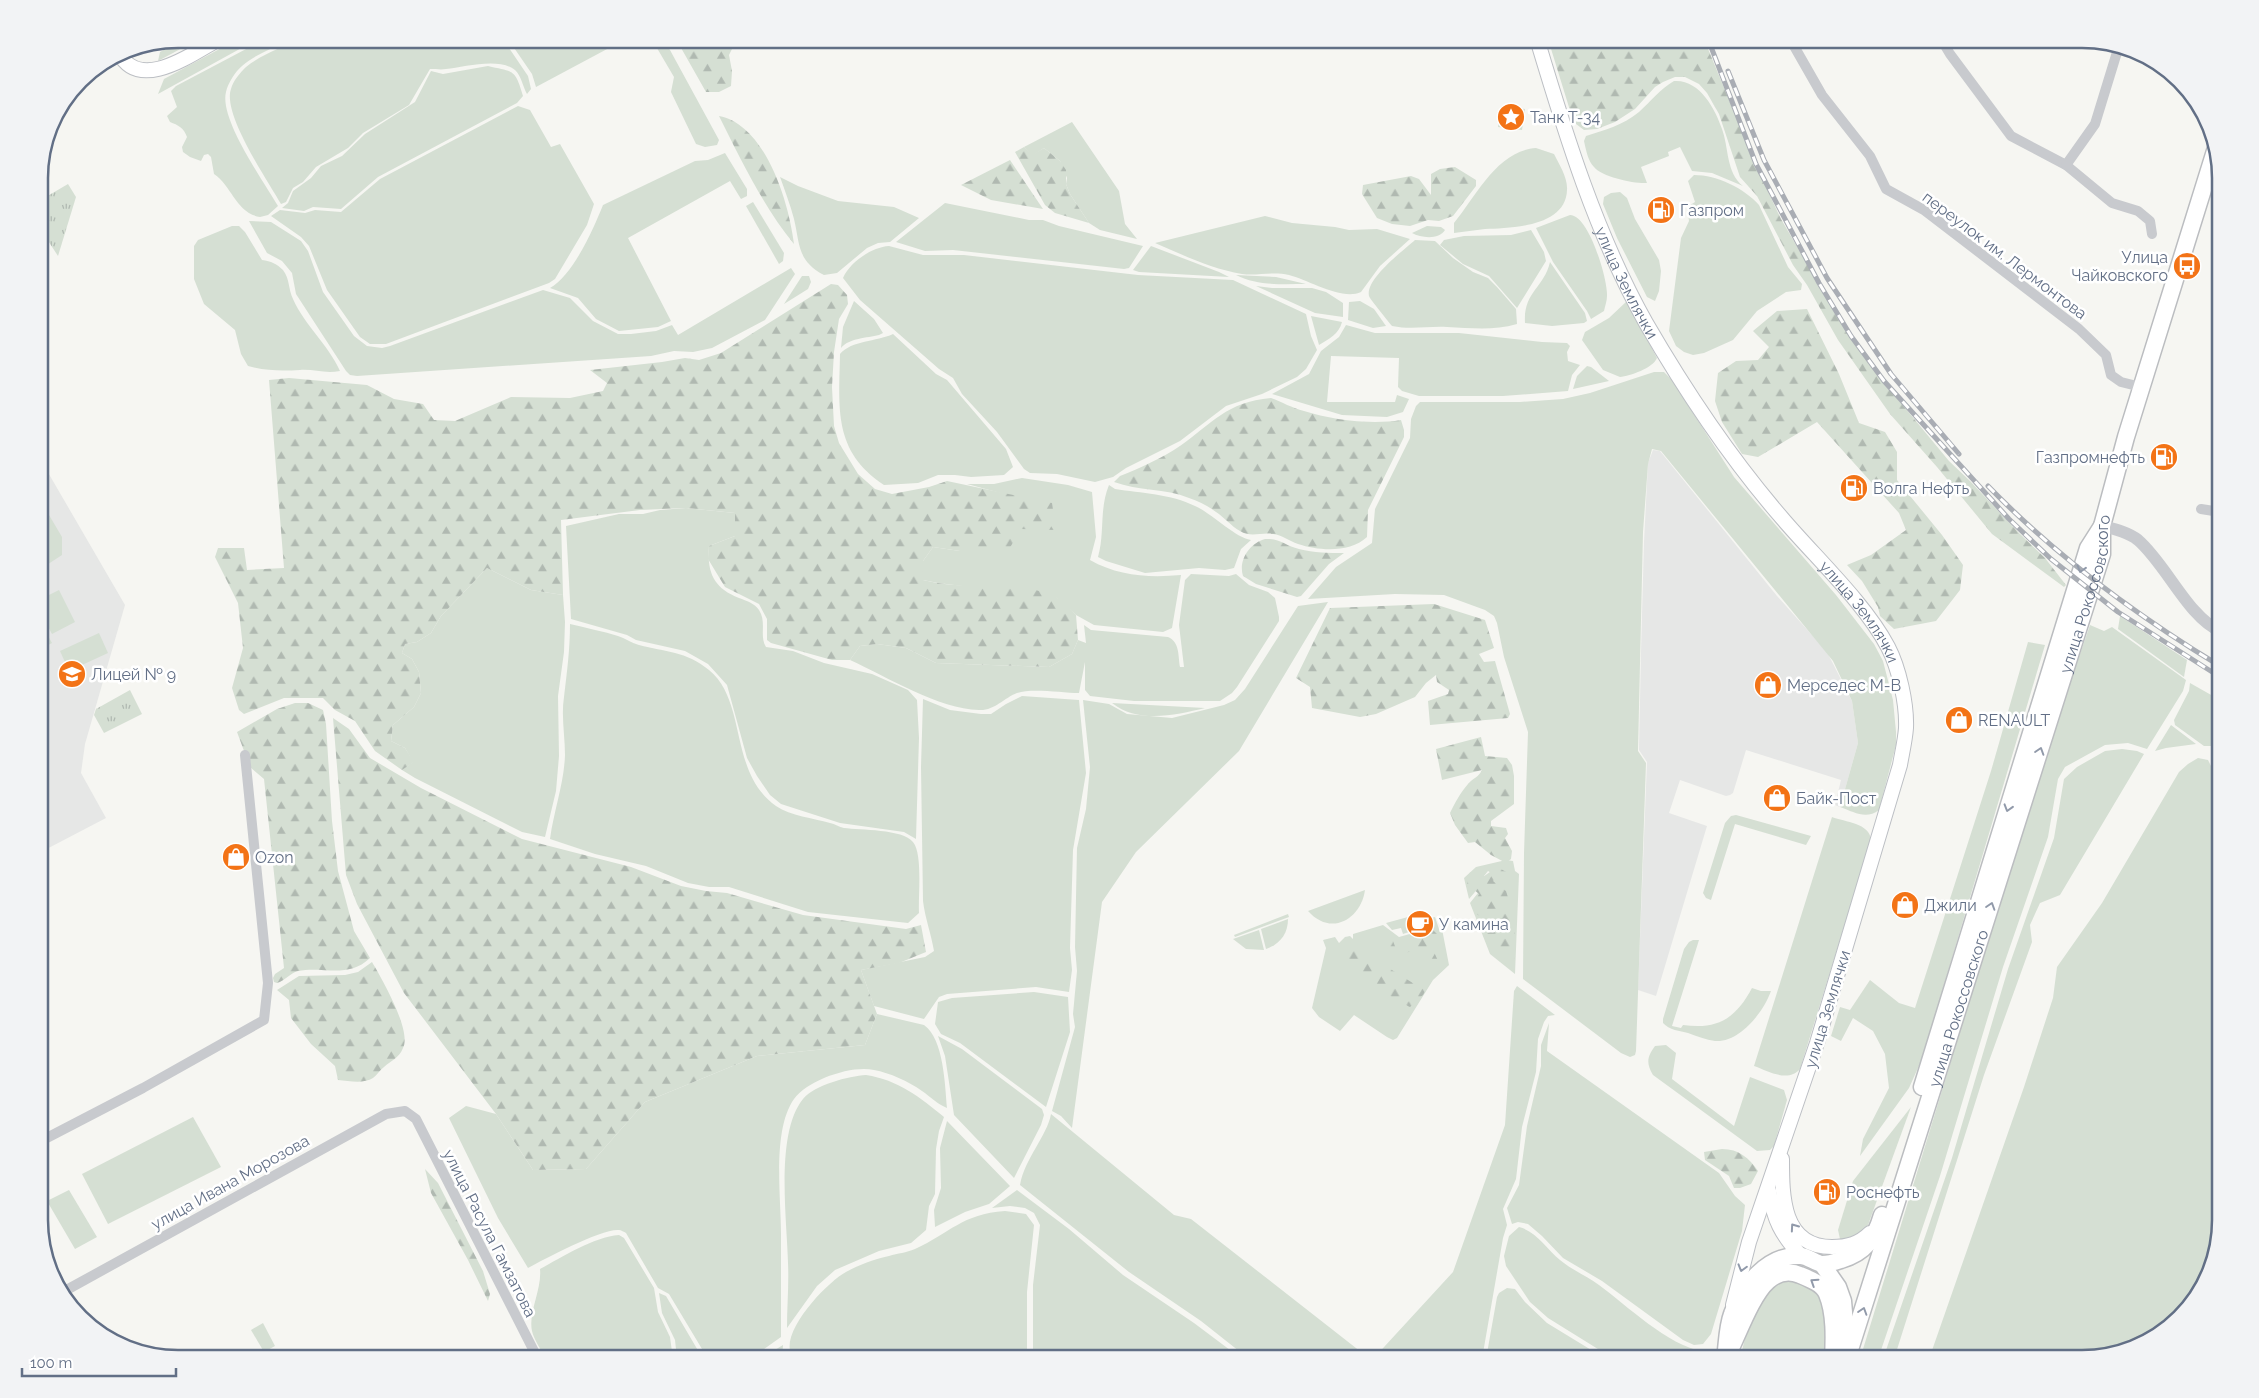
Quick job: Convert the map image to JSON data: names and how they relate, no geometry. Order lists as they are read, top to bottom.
{
  "streets": {
    "highway": ["улица Землячки", "улица Рокоссовского"],
    "street": ["переулок им. Лермонтова", "улица Ивана Морозова", "улица Расула Гамзатова"]
  },
  "crossings": [
    ["улица Ивана Морозова", "улица Расула Гамзатова"]
  ],
  "places": {
    "place": ["Танк Т-34"],
    "fuel station": [
      "Газпром",
      "Газпромнефть",
      "Волга Нефть",
      "Роснефть"
    ],
    "bus stop": ["Улица Чайковского"],
    "school or university": ["Лицей № 9"],
    "shop": [
      "Мерседес M-B",
      "RENAULT",
      "Байк-Пост",
      "Ozon",
      "Джили"
    ],
    "cafe": ["У камина"]
  },
  "scale_bar": "100 m"
}
